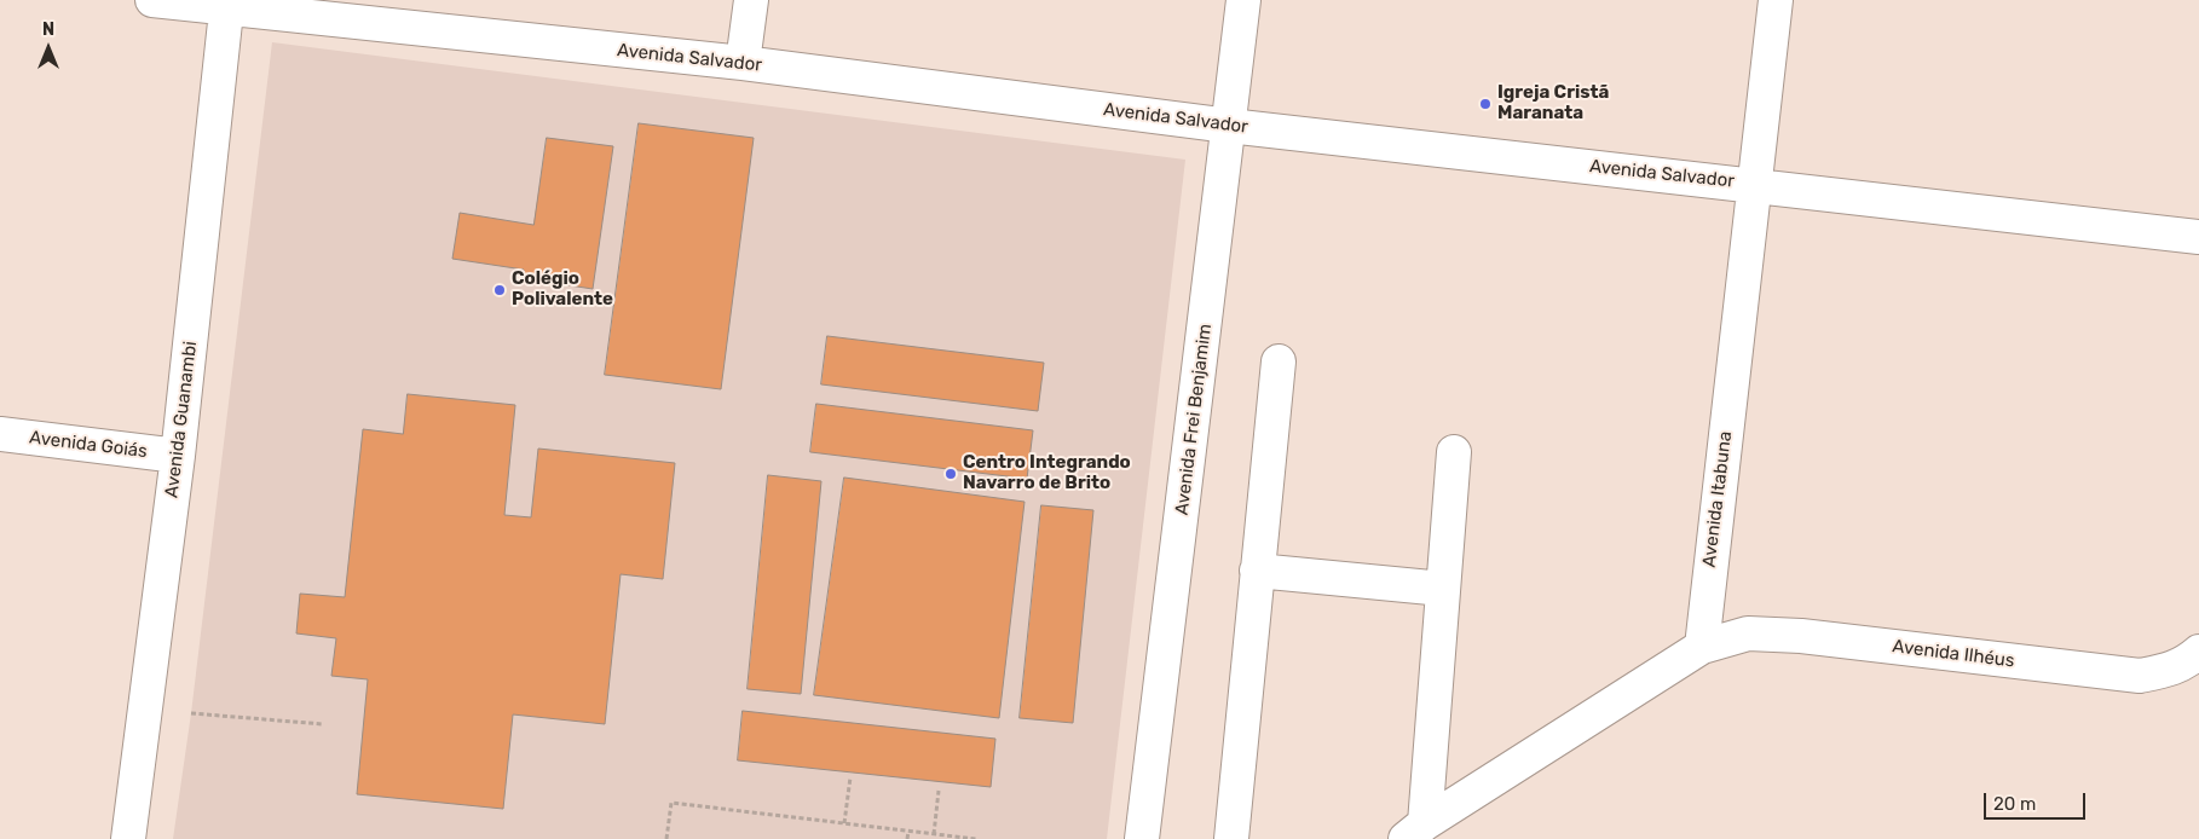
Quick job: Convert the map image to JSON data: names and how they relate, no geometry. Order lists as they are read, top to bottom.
{
  "streets": {
    "street": [
      "Avenida Salvador",
      "Avenida Guanambi",
      "Avenida Frei Benjamim",
      "Avenida Goiás",
      "Avenida Itabuna",
      "Avenida Ilhéus"
    ]
  },
  "crossings": [
    ["Avenida Salvador", "Avenida Guanambi"],
    ["Avenida Salvador", "Avenida Frei Benjamim"],
    ["Avenida Salvador", "Avenida Itabuna"],
    ["Avenida Guanambi", "Avenida Goiás"],
    ["Avenida Itabuna", "Avenida Ilhéus"]
  ],
  "places": ["Igreja Cristã Maranata", "Colégio Polivalente", "Centro Integrando Navarro de Brito"],
  "scale_bar": "20 m",
  "north": "top"
}
